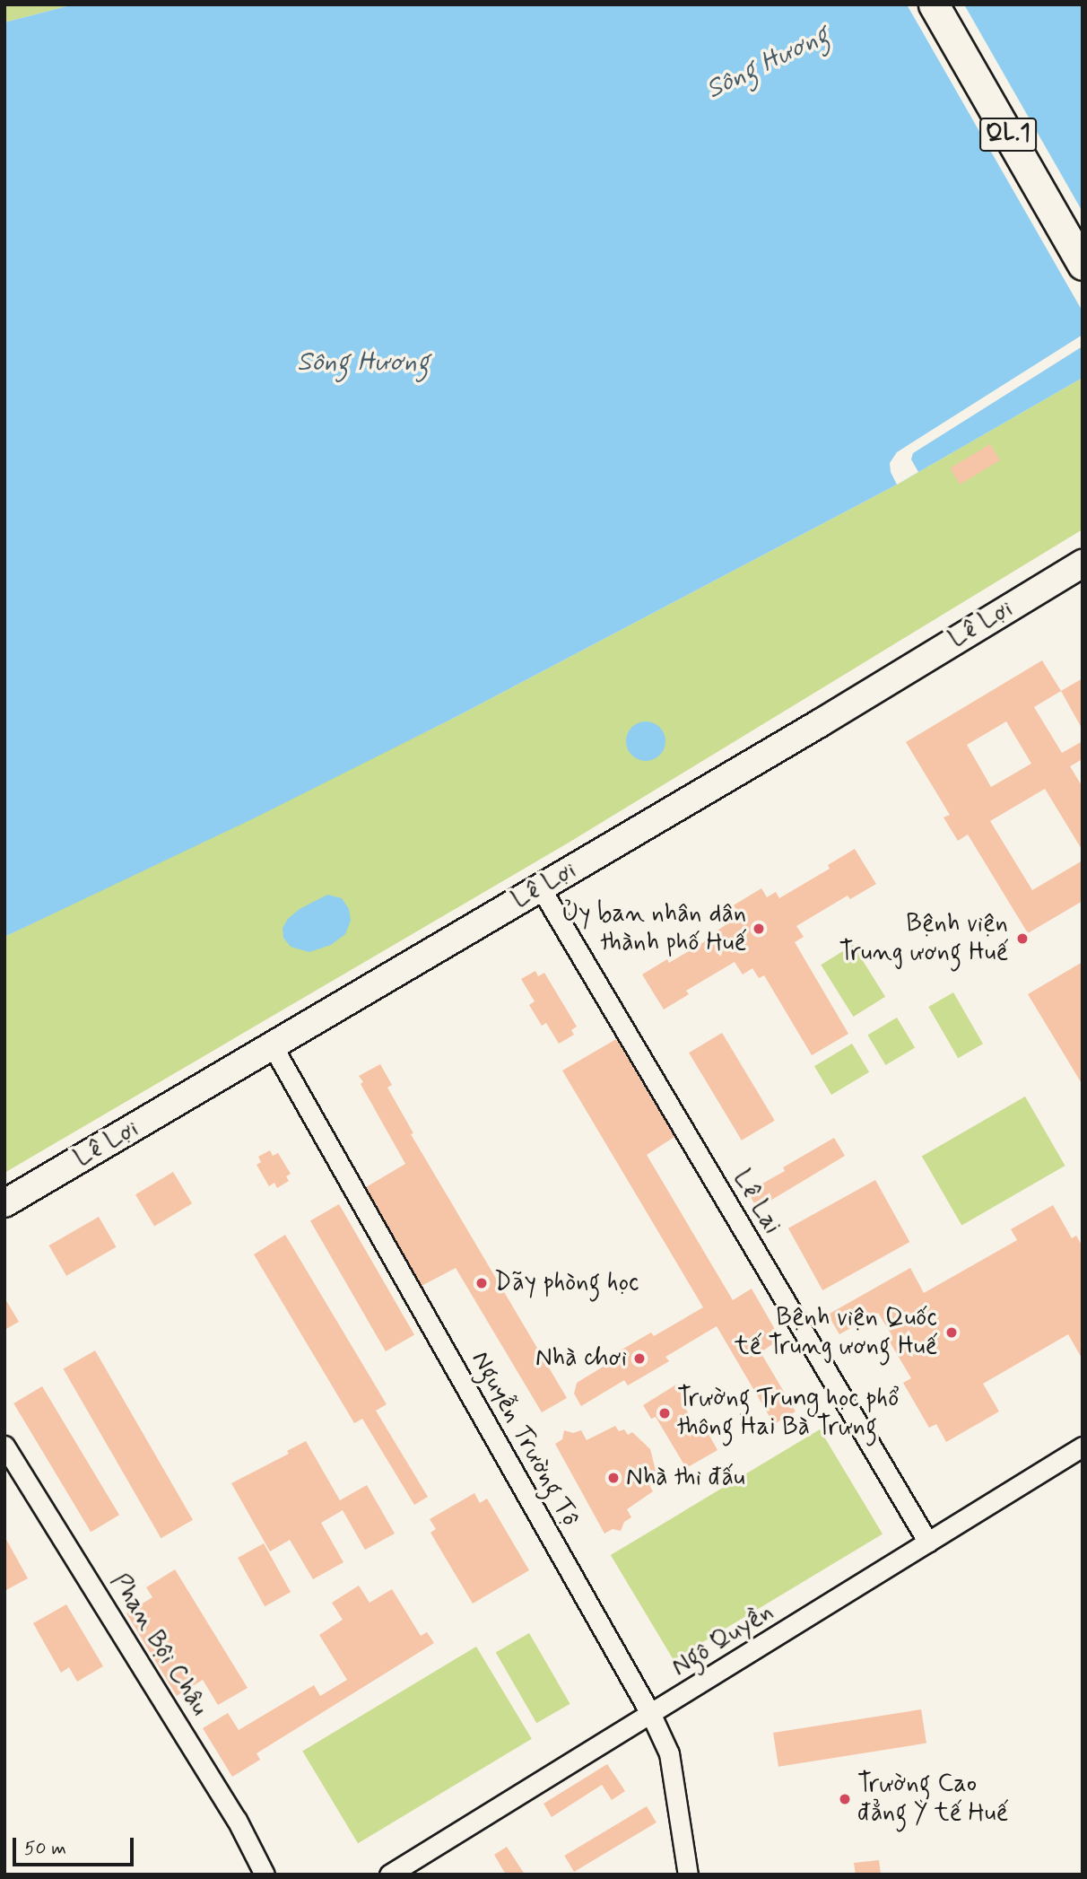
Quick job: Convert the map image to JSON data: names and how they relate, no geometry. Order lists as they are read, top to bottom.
{
  "streets": {
    "main road": ["QL.1", "Lê Lợi"],
    "street": [
      "Lê Lai",
      "Nguyễn Trường Tộ",
      "Ngô Quyền",
      "Phan Bội Châu"
    ]
  },
  "crossings": [
    ["Lê Lợi", "Lê Lai"],
    ["Lê Lợi", "Nguyễn Trường Tộ"],
    ["Lê Lai", "Ngô Quyền"],
    ["Nguyễn Trường Tộ", "Ngô Quyền"]
  ],
  "water": ["Sông Hương"],
  "places": [
    "Ủy ban nhân dân thành phố Huế",
    "Bệnh viện Trung ương Huế",
    "Dãy phòng học",
    "Bệnh viện Quốc tế Trung ương Huế",
    "Nhà chơi",
    "Trường Trung học phổ thông Hai Bà Trưng",
    "Nhà thi đấu",
    "Trường Cao đẳng Y tế Huế"
  ],
  "scale_bar": "50 m"
}
